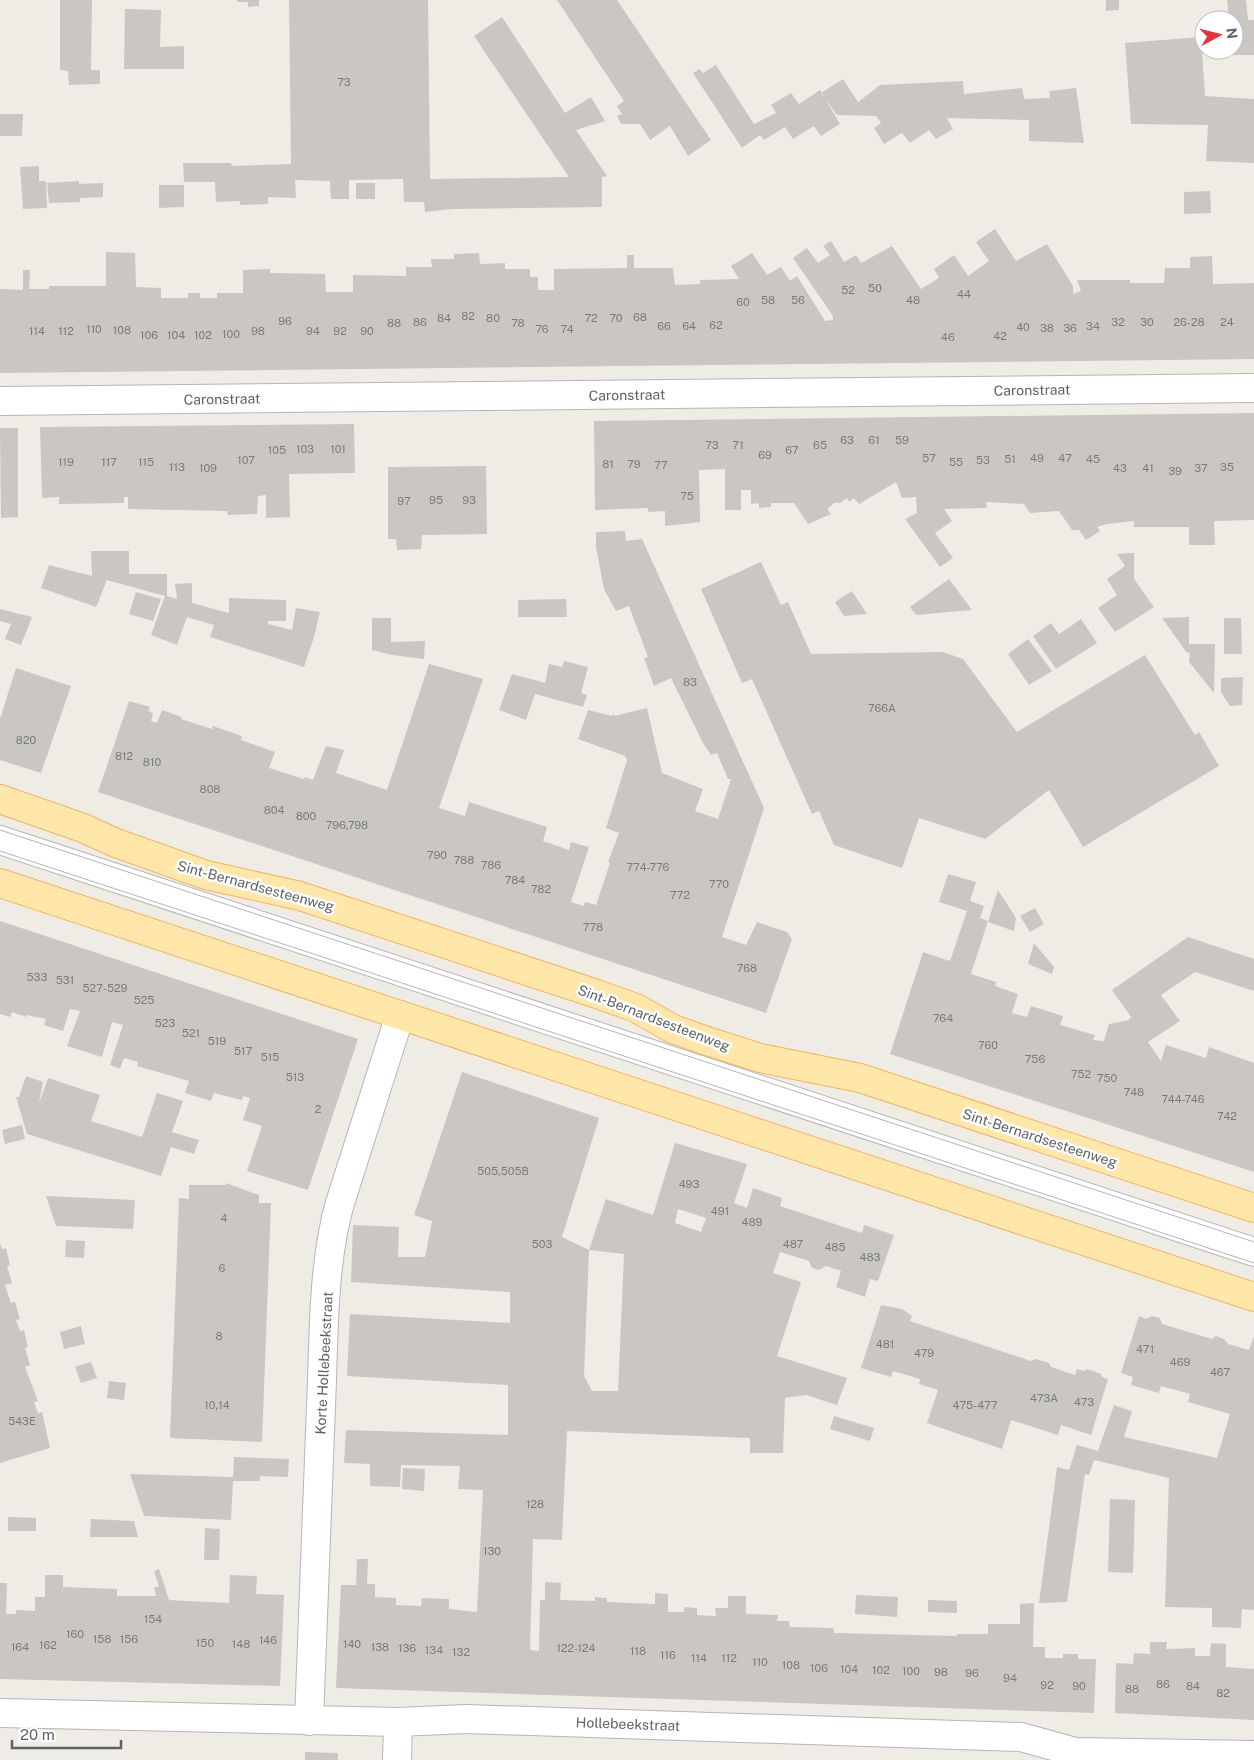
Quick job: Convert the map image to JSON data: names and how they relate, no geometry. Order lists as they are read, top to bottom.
{
  "streets": {
    "main road": ["Sint-Bernardsesteenweg"],
    "street": ["Caronstraat", "Korte Hollebeekstraat", "Hollebeekstraat"]
  },
  "crossings": [
    ["Korte Hollebeekstraat", "Hollebeekstraat"]
  ],
  "house_numbers": [
    "73",
    "50",
    "52",
    "44",
    "58",
    "56",
    "48",
    "60",
    "82",
    "68",
    "84",
    "80",
    "72",
    "70",
    "96",
    "86",
    "32",
    "30",
    "26-28",
    "24",
    "88",
    "78",
    "62",
    "66",
    "64",
    "34",
    "40",
    "38",
    "36",
    "110",
    "76",
    "74",
    "108",
    "114",
    "112",
    "98",
    "94",
    "92",
    "90",
    "100",
    "106",
    "104",
    "102",
    "42",
    "46",
    "63",
    "61",
    "59",
    "73",
    "71",
    "65",
    "103",
    "101",
    "105",
    "67",
    "69",
    "57",
    "49",
    "47",
    "51",
    "45",
    "107",
    "53",
    "119",
    "117",
    "115",
    "55",
    "81",
    "79",
    "77",
    "113",
    "35",
    "109",
    "43",
    "41",
    "37",
    "39",
    "75",
    "95",
    "93",
    "97",
    "83",
    "766A",
    "820",
    "812",
    "810",
    "808",
    "804",
    "800",
    "796,798",
    "790",
    "788",
    "786",
    "774-776",
    "784",
    "770",
    "782",
    "772",
    "778",
    "768",
    "533",
    "531",
    "527-529",
    "525",
    "764",
    "523",
    "521",
    "519",
    "760",
    "517",
    "515",
    "756",
    "752",
    "513",
    "750",
    "748",
    "744-746",
    "2",
    "742",
    "505,505B",
    "493",
    "491",
    "4",
    "489",
    "503",
    "487",
    "485",
    "483",
    "6",
    "8",
    "481",
    "471",
    "479",
    "469",
    "467",
    "473A",
    "473",
    "10,14",
    "475-477",
    "543E",
    "128",
    "130",
    "154",
    "160",
    "158",
    "156",
    "146",
    "150",
    "148",
    "140",
    "162",
    "164",
    "138",
    "136",
    "122-124",
    "134",
    "118",
    "132",
    "116",
    "114",
    "112",
    "110",
    "108",
    "106",
    "104",
    "102",
    "100",
    "98",
    "96",
    "94",
    "86",
    "92",
    "90",
    "84",
    "88",
    "82"
  ],
  "scale_bar": "20 m",
  "north": "right"
}
